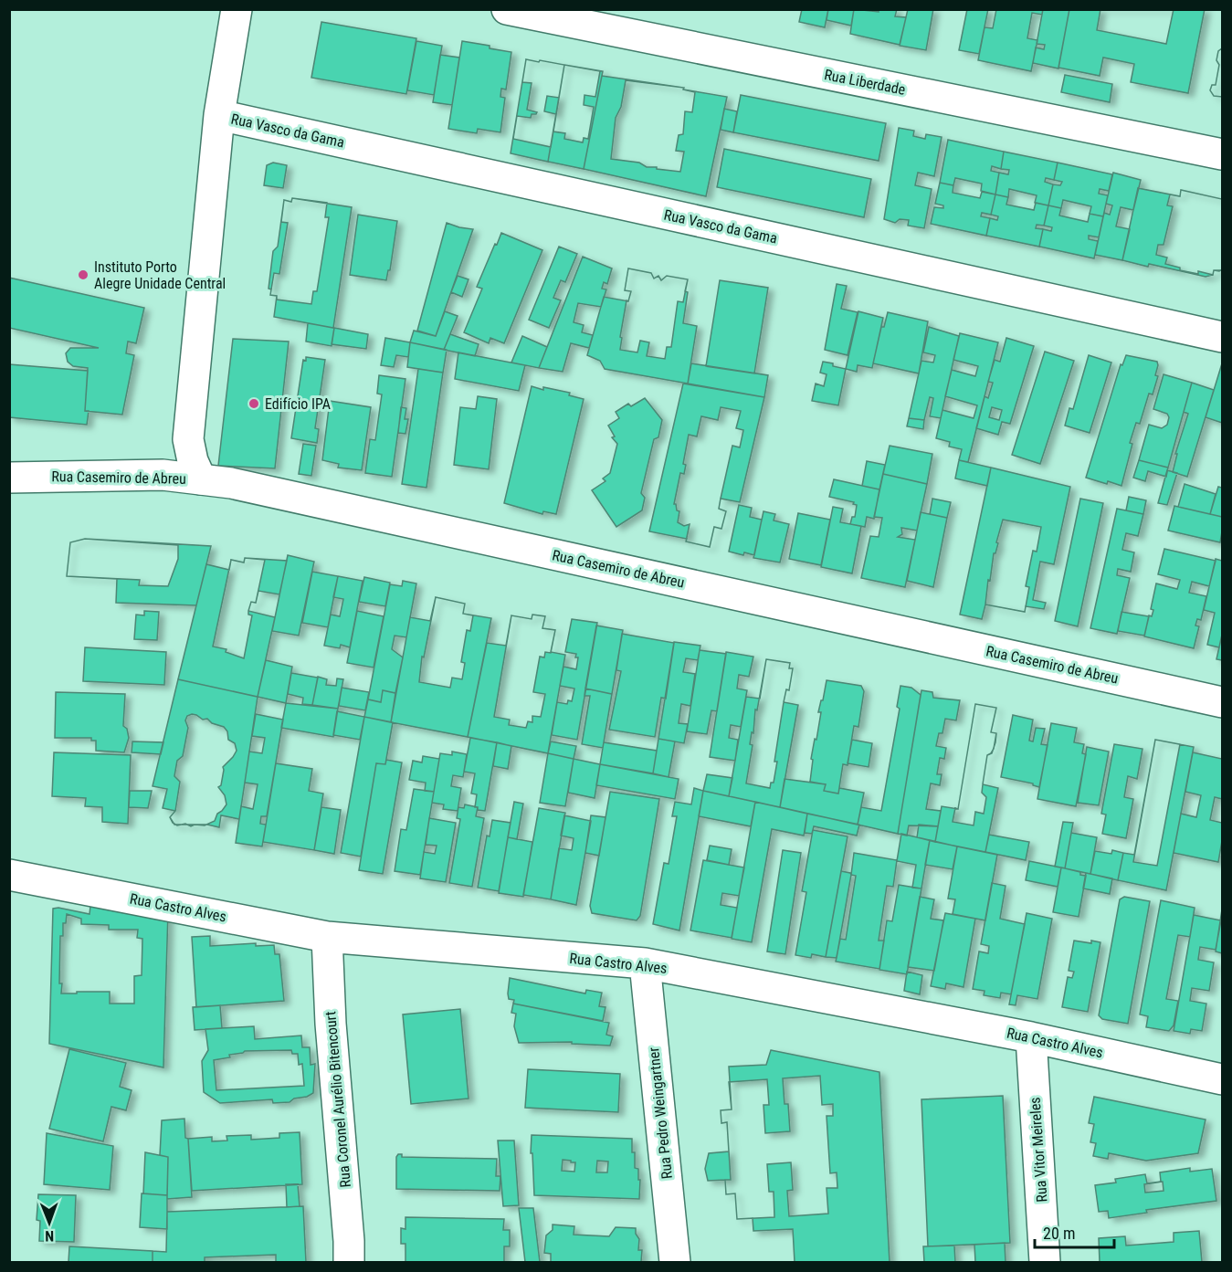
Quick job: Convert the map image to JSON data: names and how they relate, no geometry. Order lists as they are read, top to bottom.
{
  "streets": {
    "street": [
      "Rua Liberdade",
      "Rua Vasco da Gama",
      "Rua Casemiro de Abreu",
      "Rua Castro Alves",
      "Rua Coronel Aurélio Bitencourt",
      "Rua Pedro Weingartner",
      "Rua Vitor Meireles"
    ]
  },
  "crossings": [
    ["Rua Castro Alves", "Rua Coronel Aurélio Bitencourt"],
    ["Rua Castro Alves", "Rua Pedro Weingartner"],
    ["Rua Castro Alves", "Rua Vitor Meireles"]
  ],
  "places": ["Instituto Porto Alegre Unidade Central", "Edifício IPA"],
  "scale_bar": "20 m",
  "north": "bottom"
}
